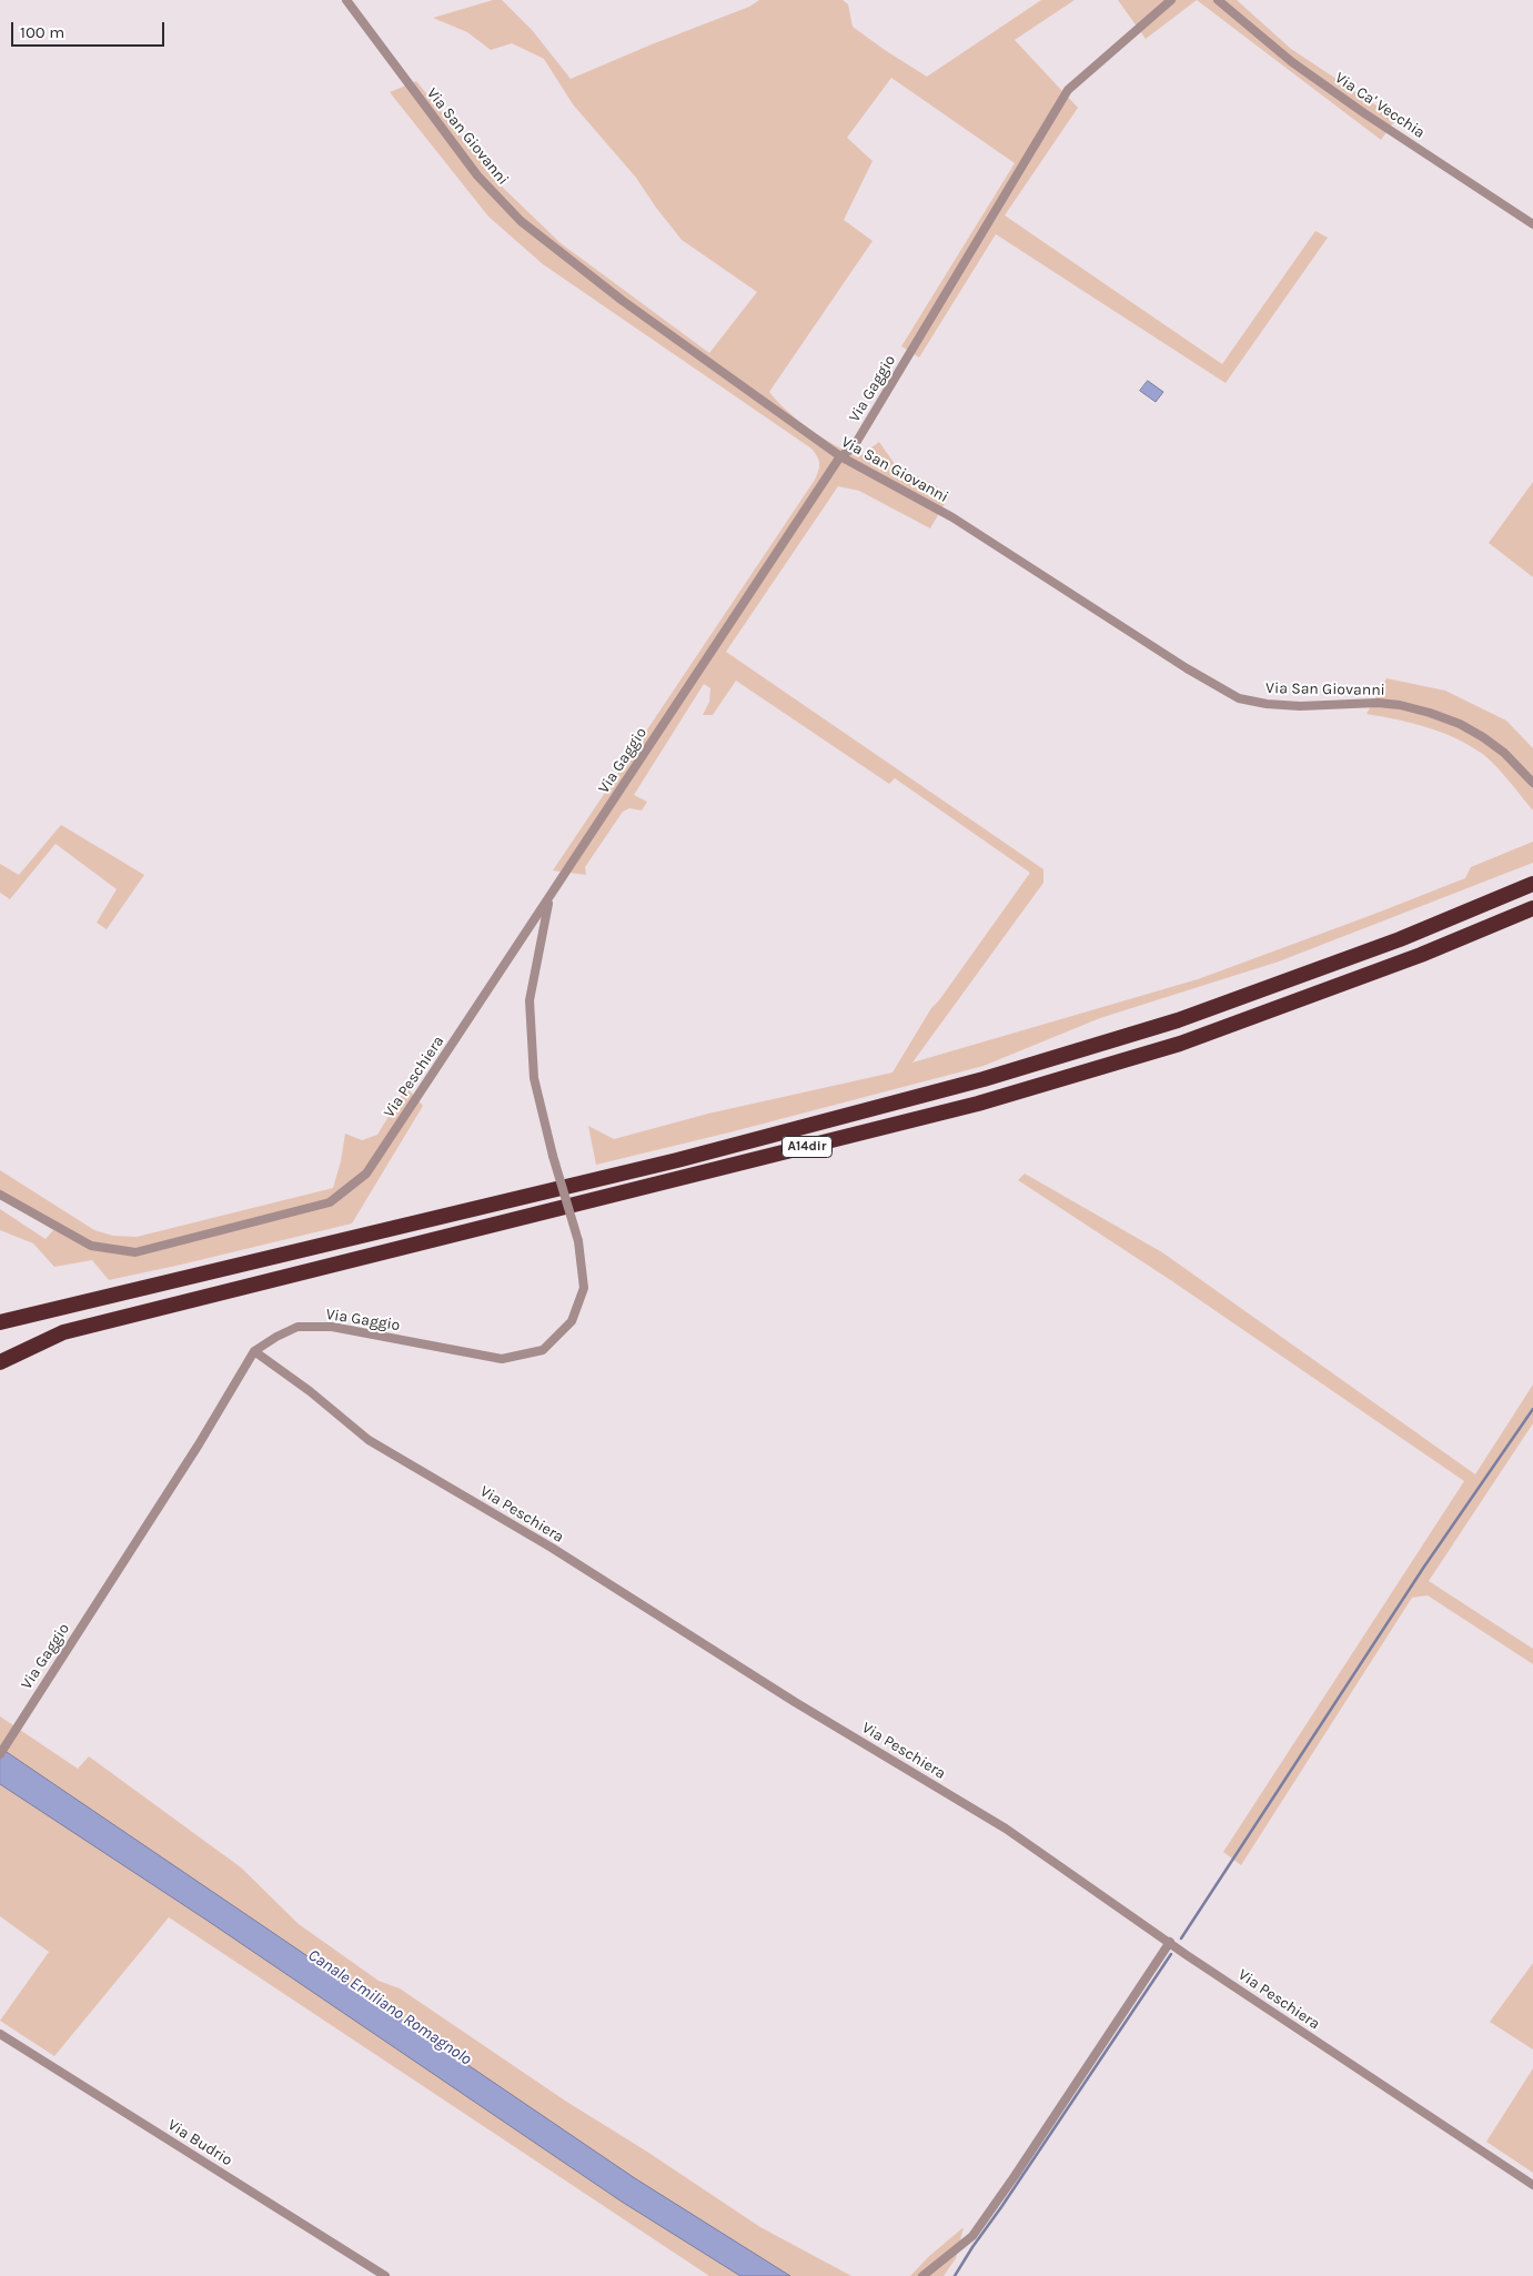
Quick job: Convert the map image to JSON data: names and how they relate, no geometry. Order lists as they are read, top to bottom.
{
  "streets": {
    "highway": ["A14dir"],
    "street": [
      "Via Ca' Vecchia",
      "Via San Giovanni",
      "Via Gaggio",
      "Via Peschiera",
      "Via Budrio"
    ]
  },
  "crossings": [
    ["Via San Giovanni", "Via Gaggio"],
    ["Via Gaggio", "Via Peschiera"]
  ],
  "water": ["Canale Emiliano Romagnolo"],
  "scale_bar": "100 m"
}
